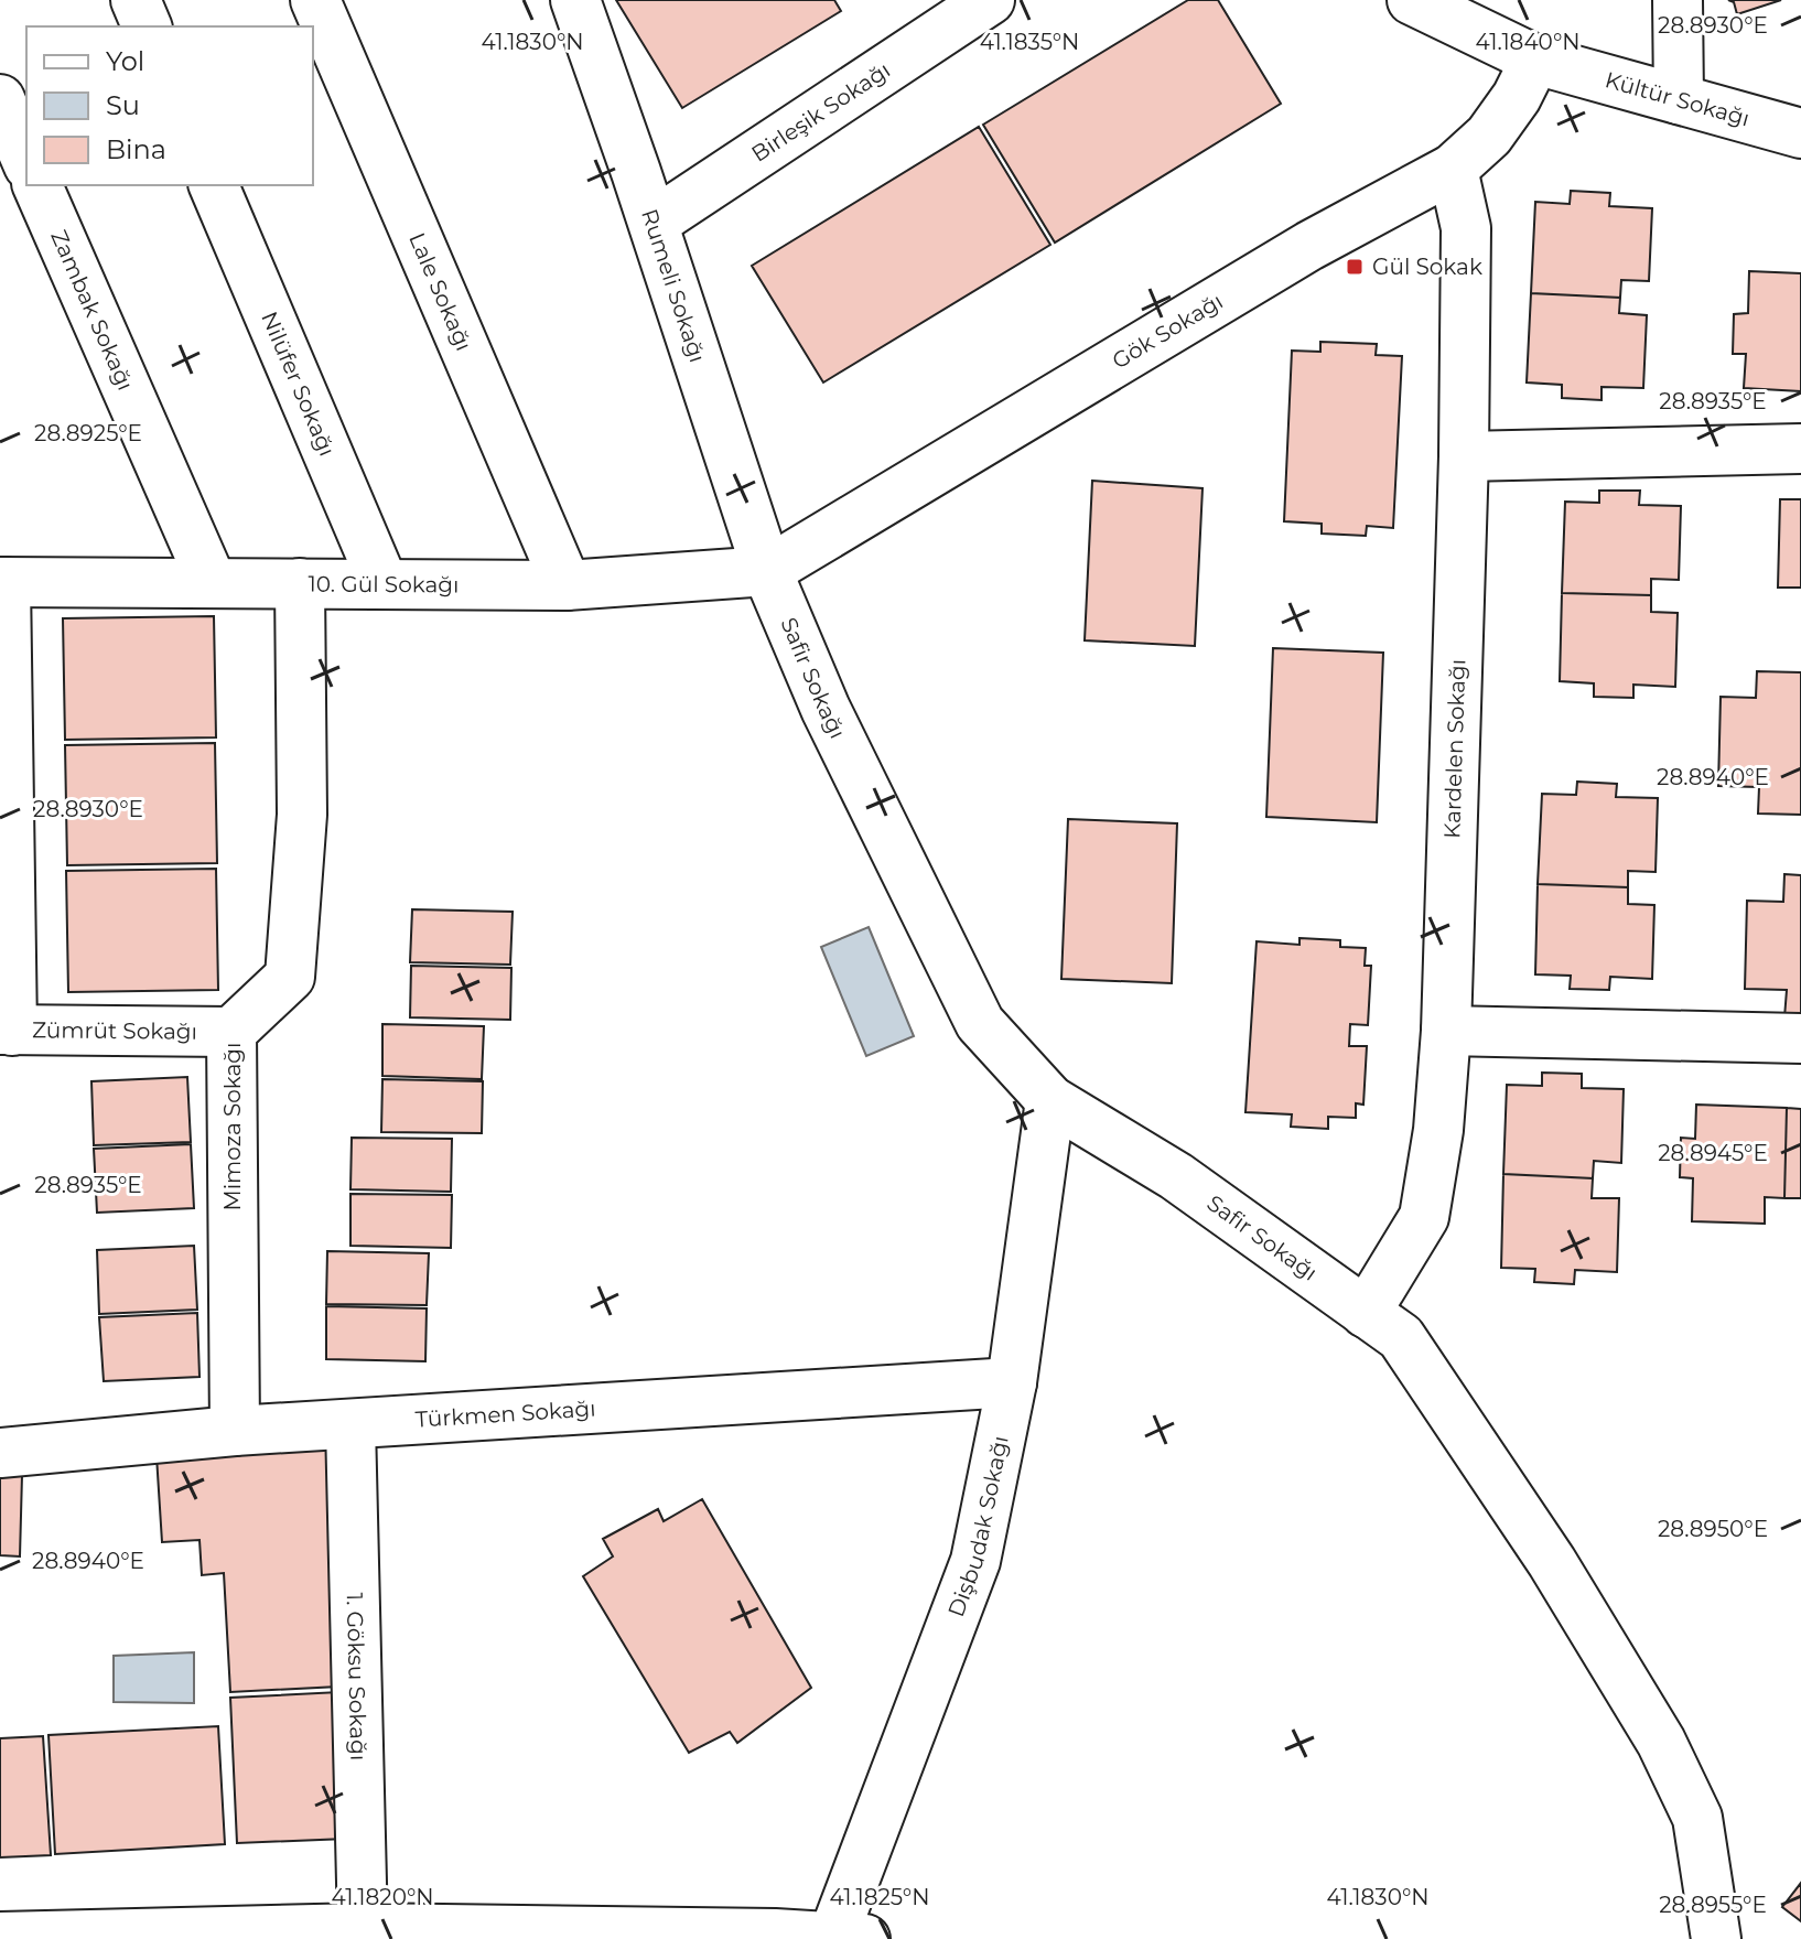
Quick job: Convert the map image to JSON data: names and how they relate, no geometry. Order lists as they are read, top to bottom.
{
  "streets": {
    "street": [
      "Kültür Sokağı",
      "Birleşik Sokağı",
      "Rumeli Sokağı",
      "Lale Sokağı",
      "Zambak Sokağı",
      "Gök Sokağı",
      "Nilüfer Sokağı",
      "10. Gül Sokağı",
      "Safir Sokağı",
      "Kardelen Sokağı",
      "Zümrüt Sokağı",
      "Mimoza Sokağı",
      "Türkmen Sokağı",
      "Dişbudak Sokağı",
      "1. Göksu Sokağı"
    ]
  },
  "crossings": [
    ["Kültür Sokağı", "Gök Sokağı"],
    ["Birleşik Sokağı", "Rumeli Sokağı"],
    ["Rumeli Sokağı", "Gök Sokağı"],
    ["Rumeli Sokağı", "10. Gül Sokağı"],
    ["Rumeli Sokağı", "Safir Sokağı"],
    ["Lale Sokağı", "10. Gül Sokağı"],
    ["Zambak Sokağı", "10. Gül Sokağı"],
    ["Gök Sokağı", "10. Gül Sokağı"],
    ["Gök Sokağı", "Safir Sokağı"],
    ["Gök Sokağı", "Kardelen Sokağı"],
    ["Nilüfer Sokağı", "10. Gül Sokağı"],
    ["10. Gül Sokağı", "Safir Sokağı"],
    ["10. Gül Sokağı", "Mimoza Sokağı"],
    ["Safir Sokağı", "Kardelen Sokağı"],
    ["Safir Sokağı", "Dişbudak Sokağı"],
    ["Zümrüt Sokağı", "Mimoza Sokağı"],
    ["Mimoza Sokağı", "Türkmen Sokağı"],
    ["Türkmen Sokağı", "Dişbudak Sokağı"],
    ["Türkmen Sokağı", "1. Göksu Sokağı"]
  ],
  "places": {
    "transit": ["Gül Sokak"]
  },
  "legend": ["Yol", "Su", "Bina"],
  "coordinates": [
    "28.8930°E",
    "41.1830°N",
    "41.1835°N",
    "41.1840°N",
    "28.8935°E",
    "28.8925°E",
    "28.8940°E",
    "28.8945°E",
    "28.8950°E",
    "41.1820°N",
    "41.1825°N",
    "28.8955°E"
  ]
}
